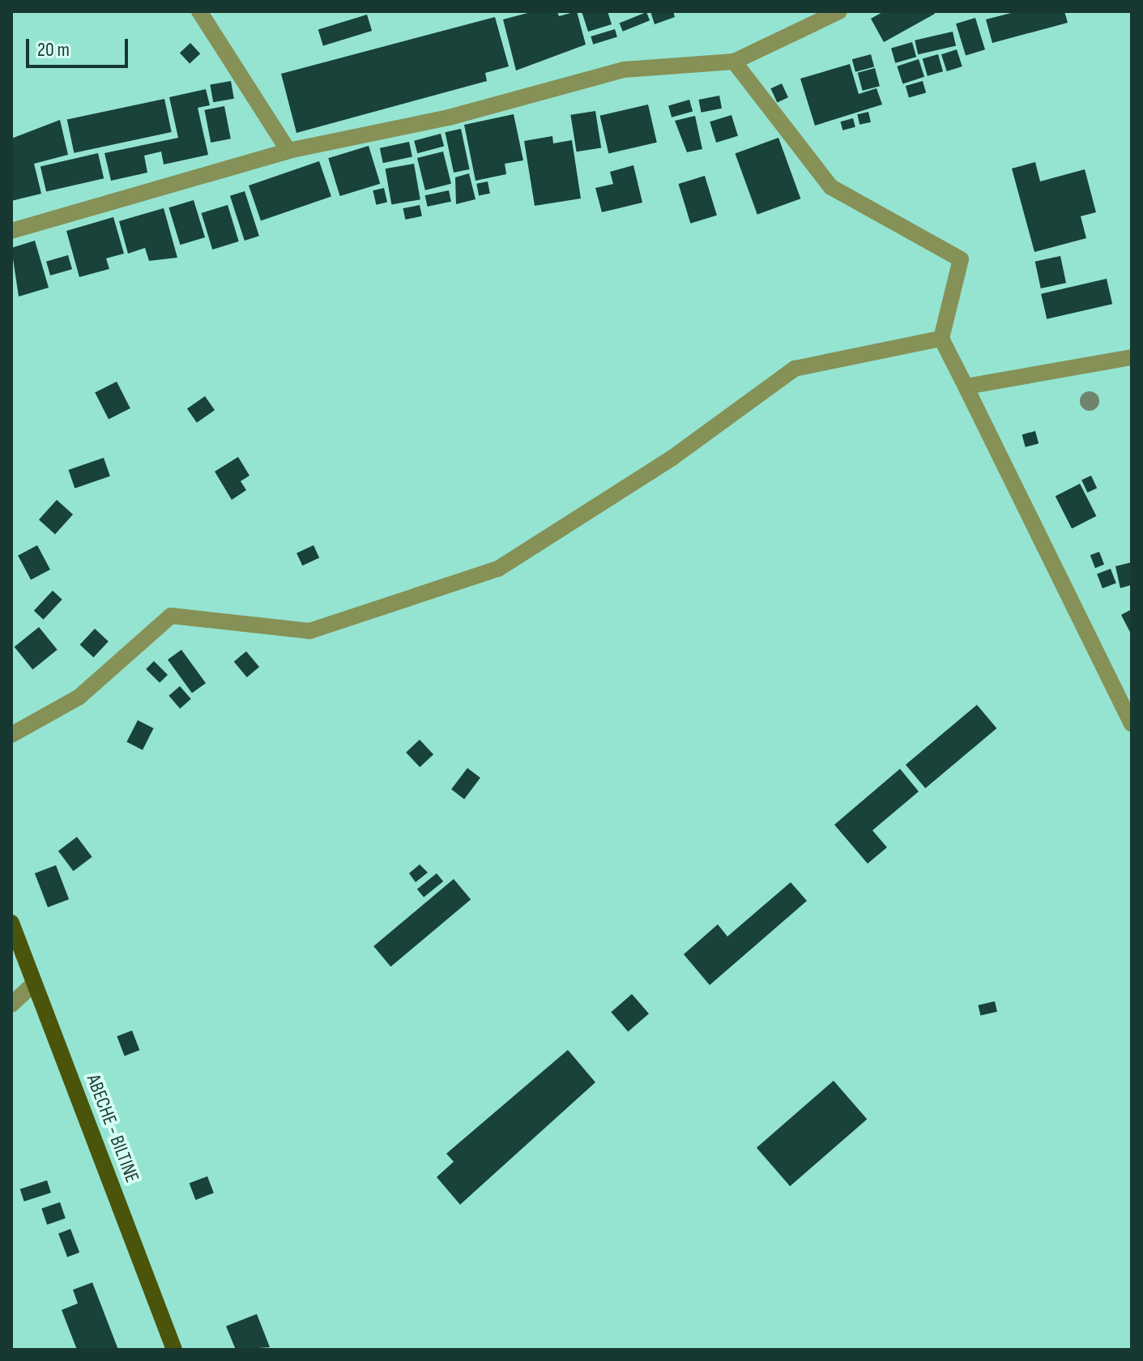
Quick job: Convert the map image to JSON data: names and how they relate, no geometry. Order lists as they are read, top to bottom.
{
  "streets": {
    "main road": ["ABECHE - BILTINE"]
  },
  "scale_bar": "20 m"
}
